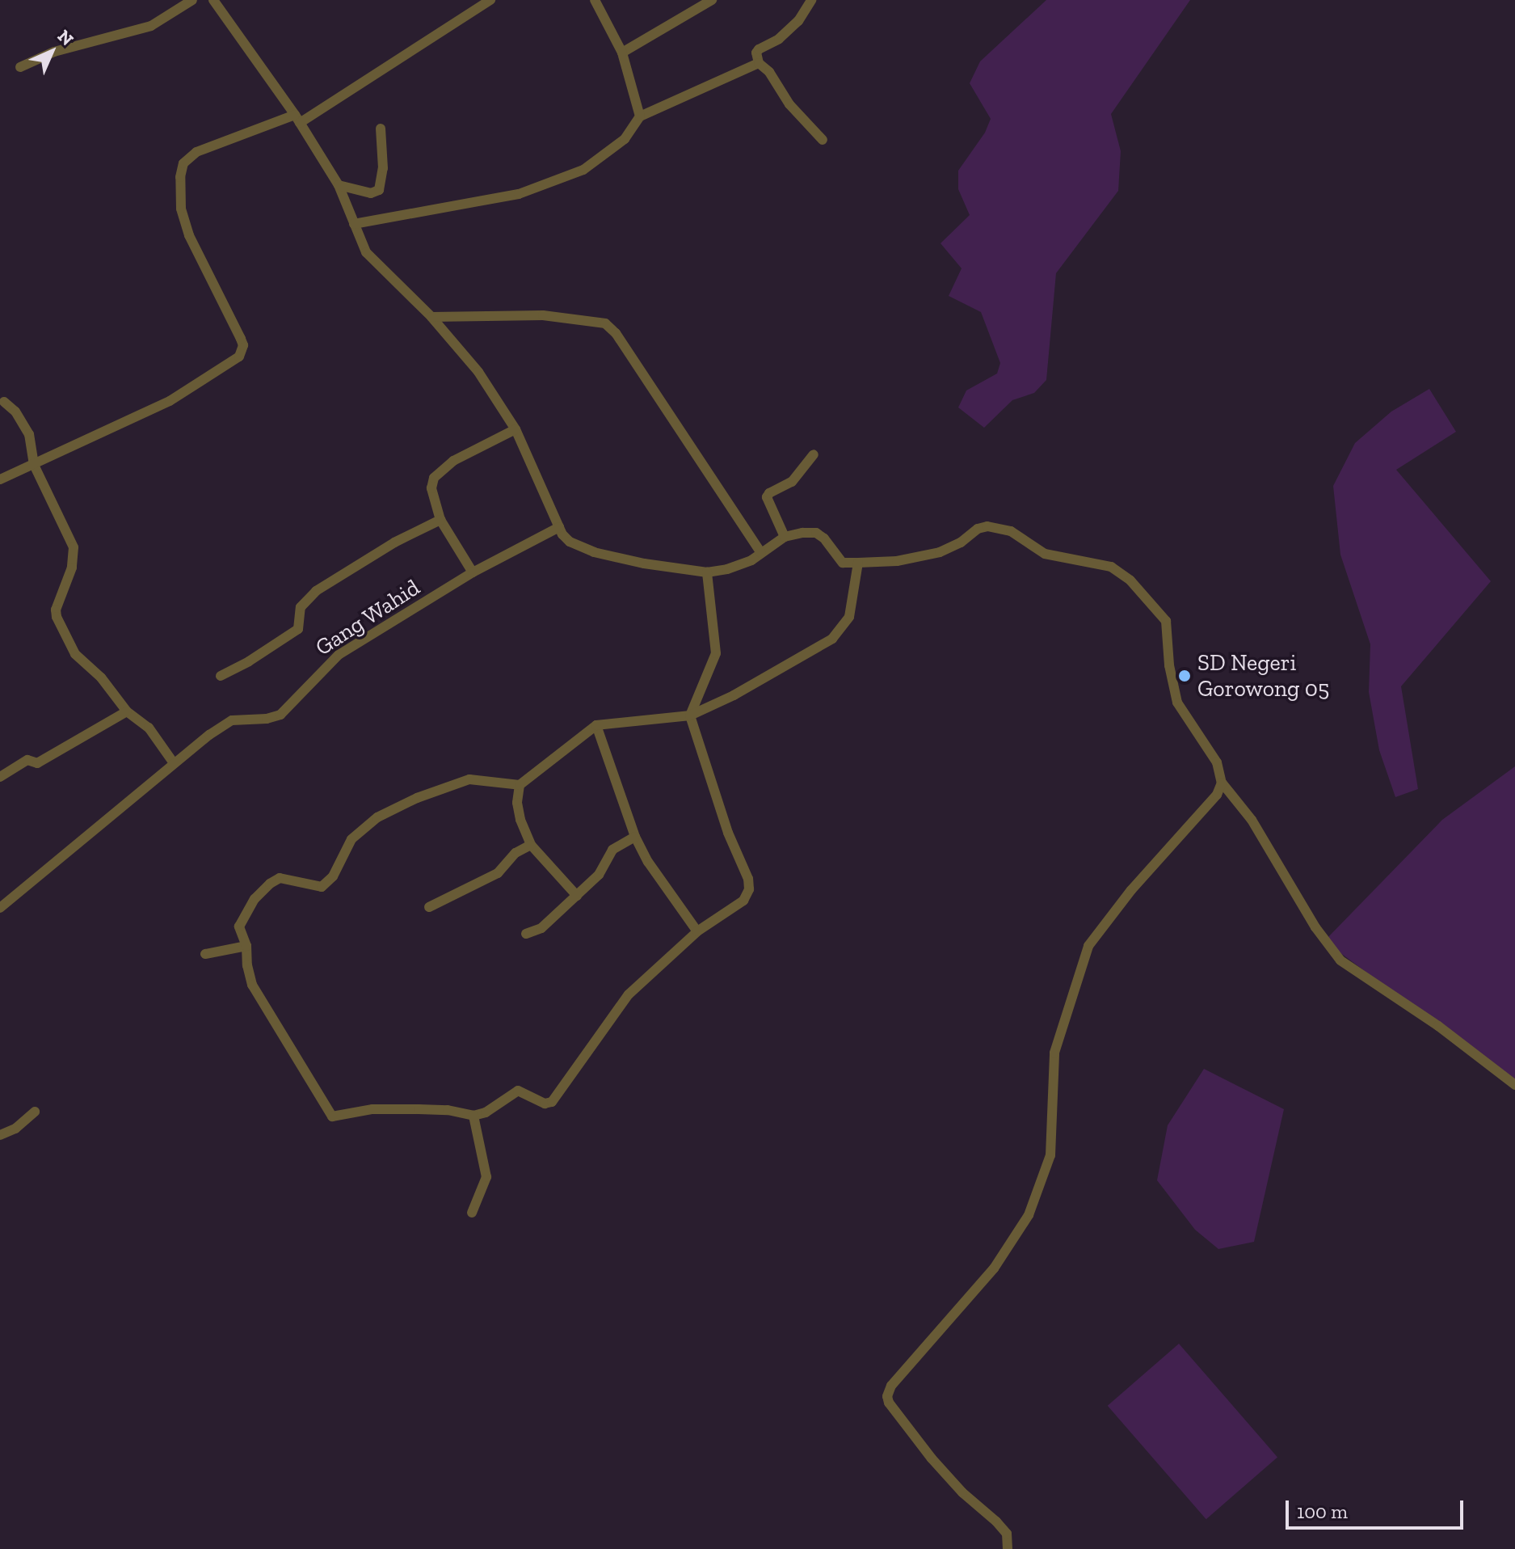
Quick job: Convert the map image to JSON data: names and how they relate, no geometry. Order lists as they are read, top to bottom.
{
  "streets": {
    "street": ["Gang Wahid"]
  },
  "places": ["SD Negeri Gorowong 05"],
  "scale_bar": "100 m",
  "north": "top right"
}
